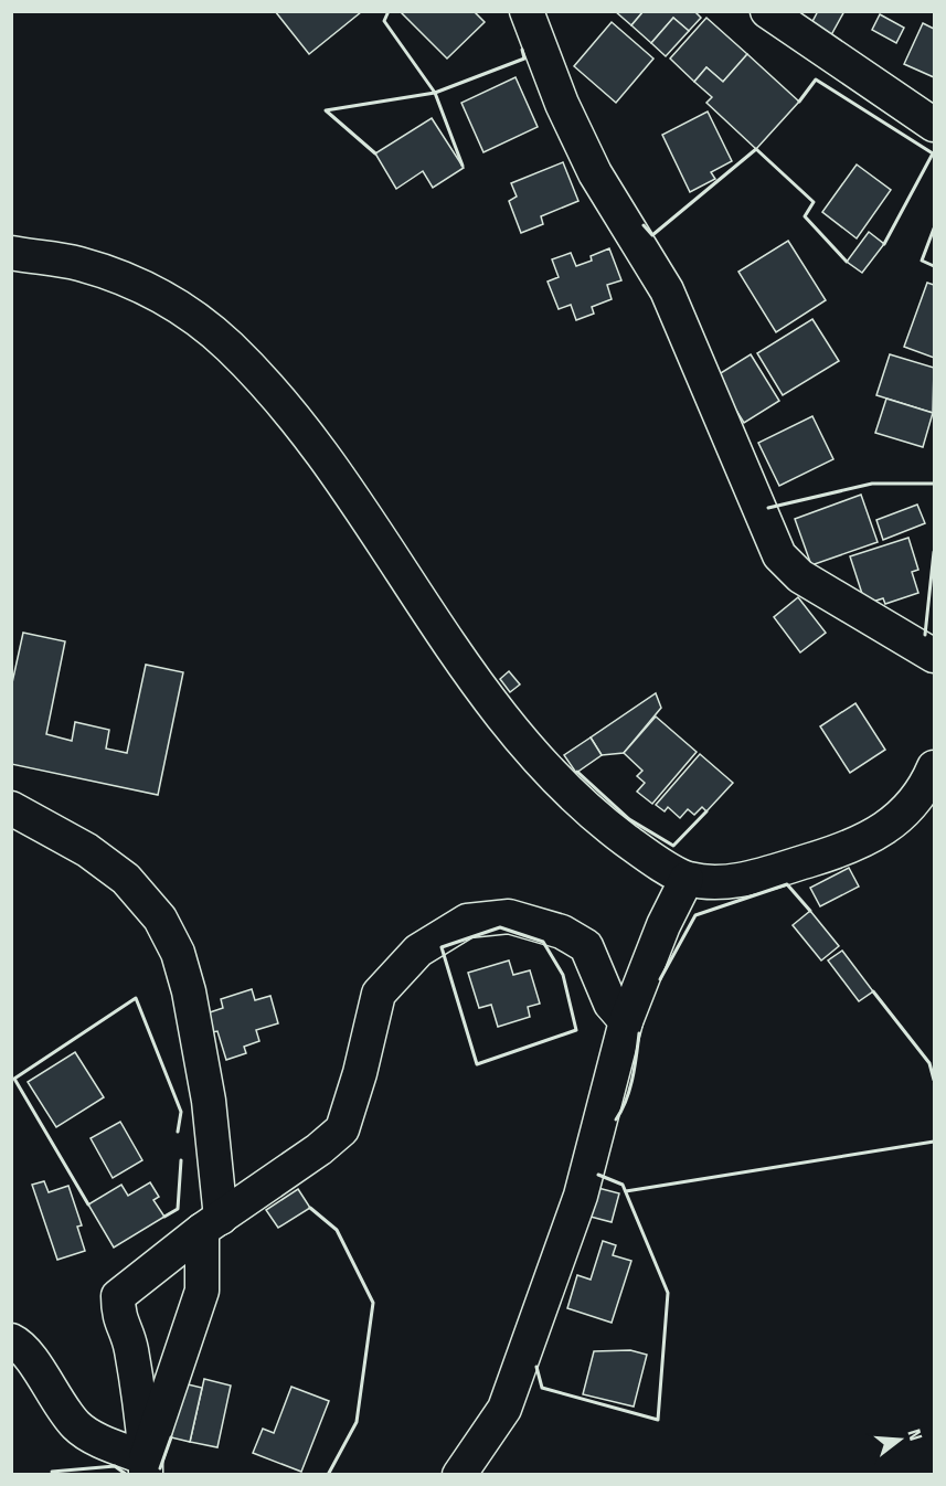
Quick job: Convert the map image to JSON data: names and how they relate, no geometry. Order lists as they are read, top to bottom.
{
  "north": "right"
}
